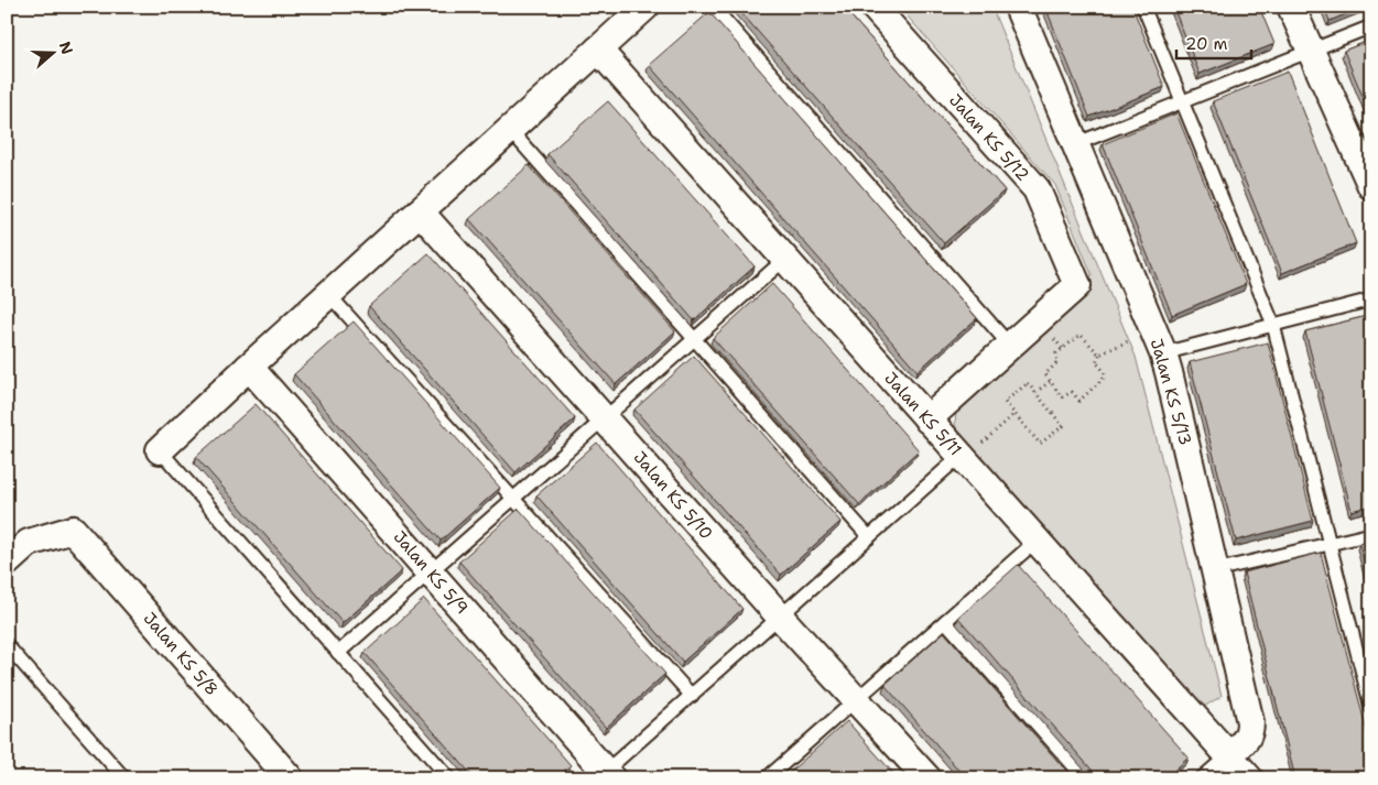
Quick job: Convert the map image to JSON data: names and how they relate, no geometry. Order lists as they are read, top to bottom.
{
  "streets": {
    "street": [
      "Jalan KS 5/12",
      "Jalan KS 5/13",
      "Jalan KS 5/11",
      "Jalan KS 5/10",
      "Jalan KS 5/9",
      "Jalan KS 5/8"
    ]
  },
  "crossings": [
    ["Jalan KS 5/13", "Jalan KS 5/11"]
  ],
  "scale_bar": "20 m",
  "north": "right"
}
